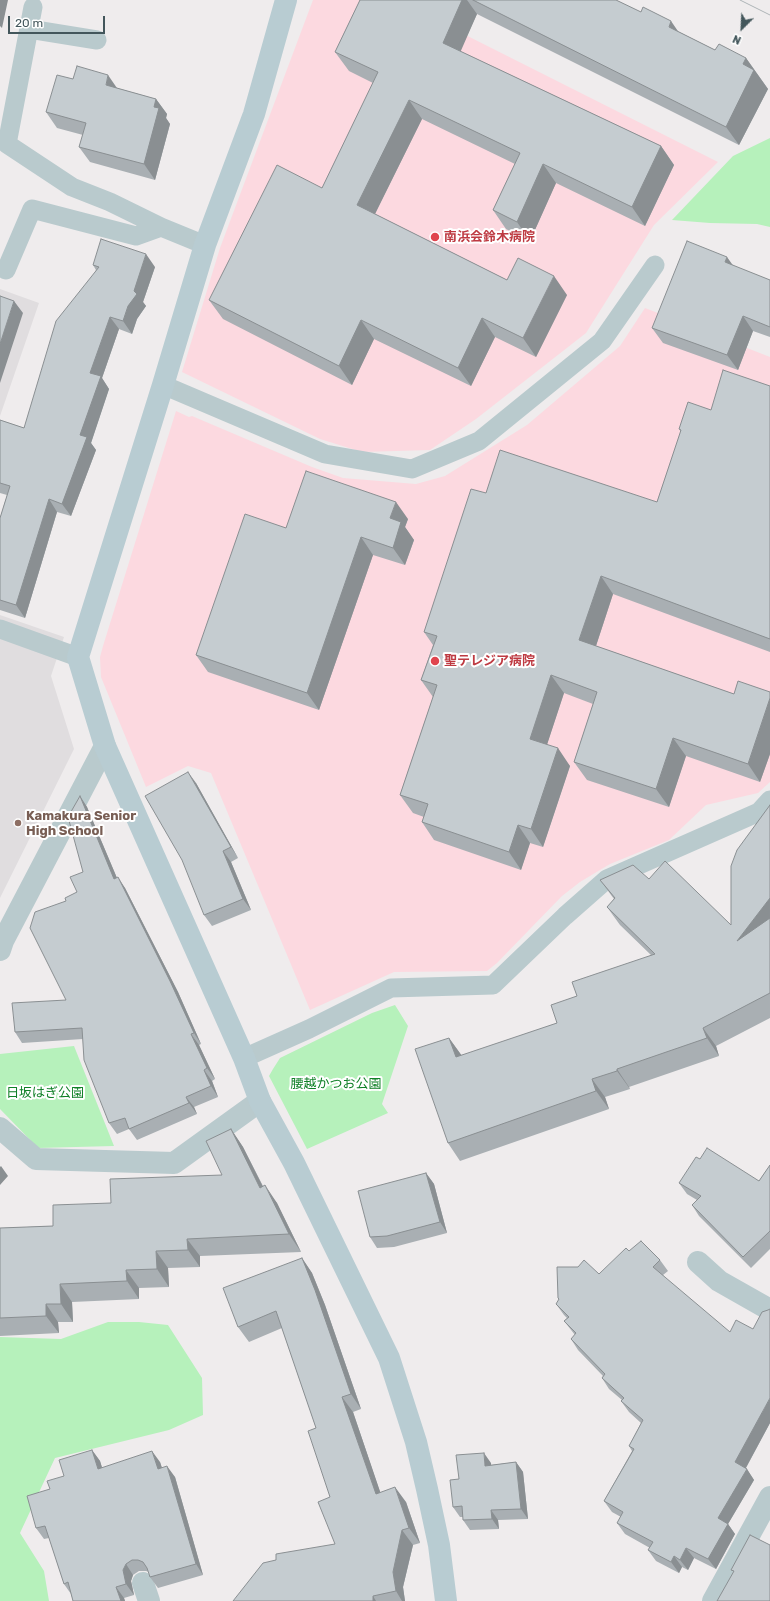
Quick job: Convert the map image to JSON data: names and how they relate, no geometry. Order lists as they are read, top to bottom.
{
  "parks": ["腰越かつお公園", "日坂はぎ公園"],
  "places": ["南浜会鈴木病院", "聖テレジア病院", "Kamakura Senior High School"],
  "scale_bar": "20 m",
  "north": "bottom left"
}
